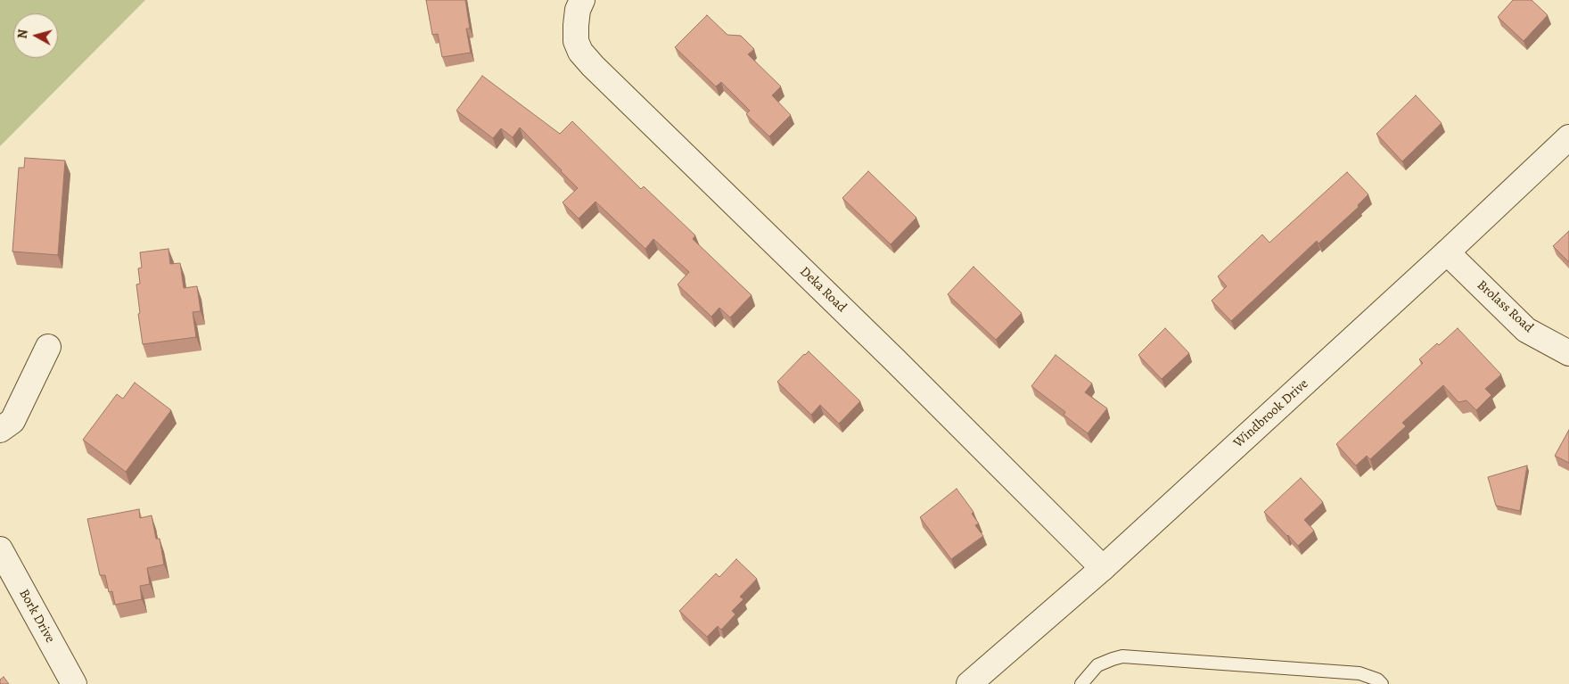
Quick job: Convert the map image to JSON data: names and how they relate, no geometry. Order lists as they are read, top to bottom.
{
  "streets": {
    "street": [
      "Deka Road",
      "Brolass Road",
      "Windbrook Drive",
      "Bork Drive"
    ]
  },
  "crossings": [
    ["Deka Road", "Windbrook Drive"],
    ["Brolass Road", "Windbrook Drive"]
  ],
  "north": "left"
}
